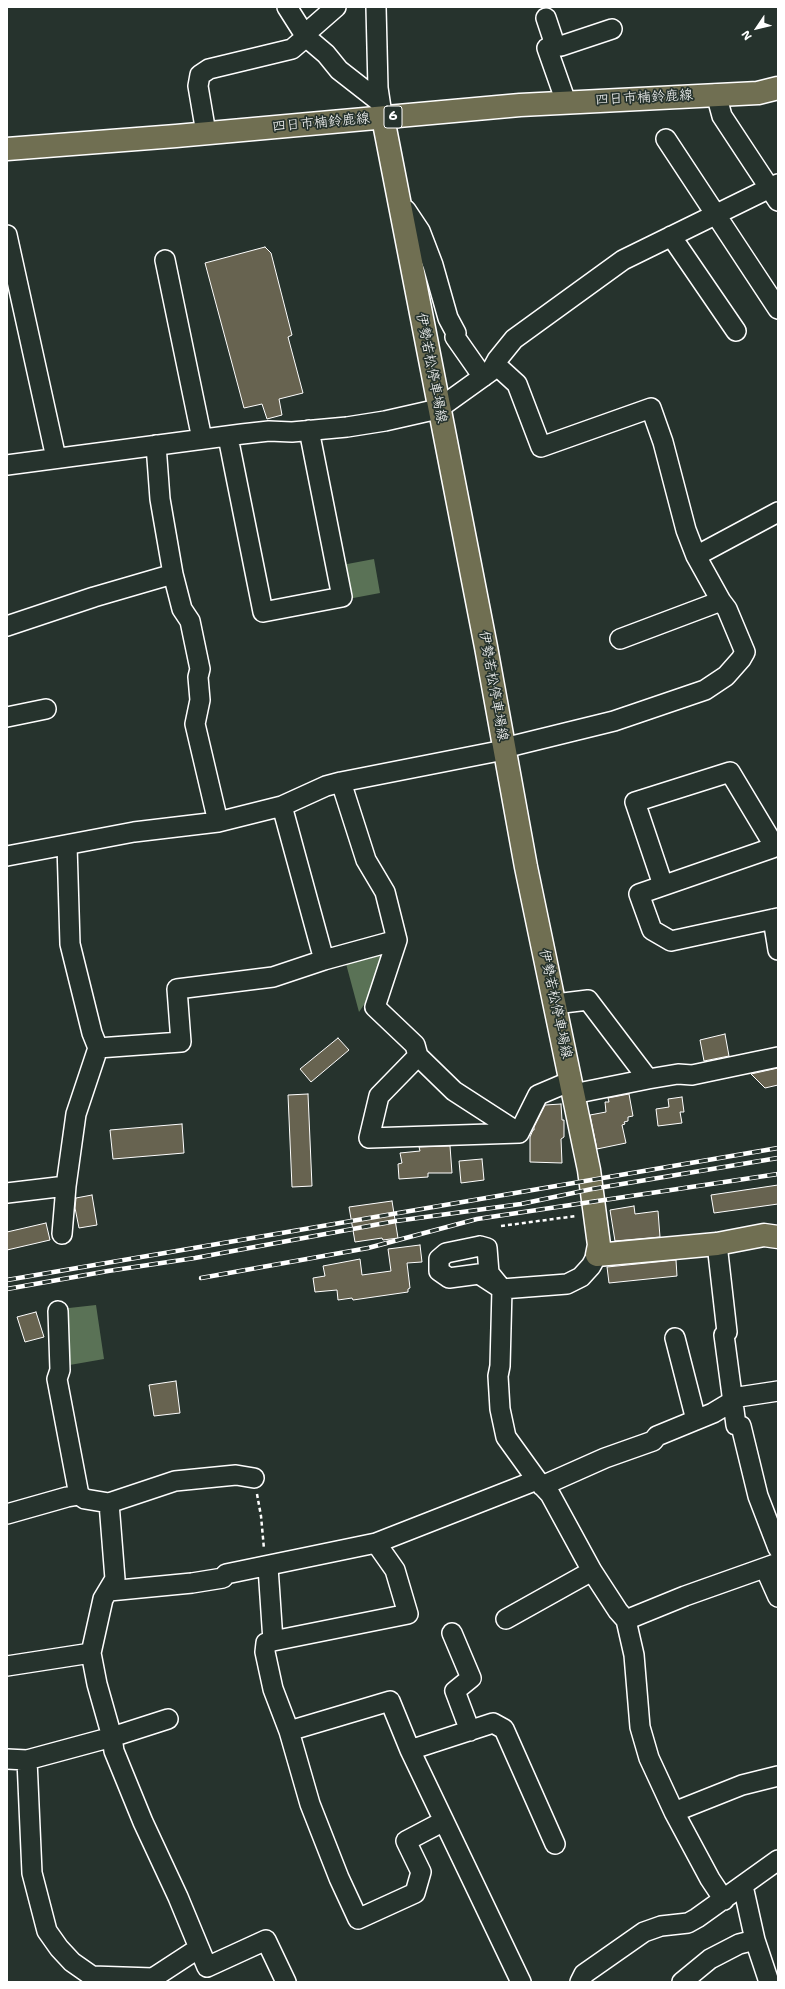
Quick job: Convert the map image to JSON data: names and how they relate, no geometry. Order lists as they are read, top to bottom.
{
  "streets": {
    "main road": ["四日市楠鈴鹿線", "6", "伊勢若松停車場線"]
  },
  "crossings": [
    ["四日市楠鈴鹿線", "伊勢若松停車場線"]
  ],
  "north": "bottom left"
}
